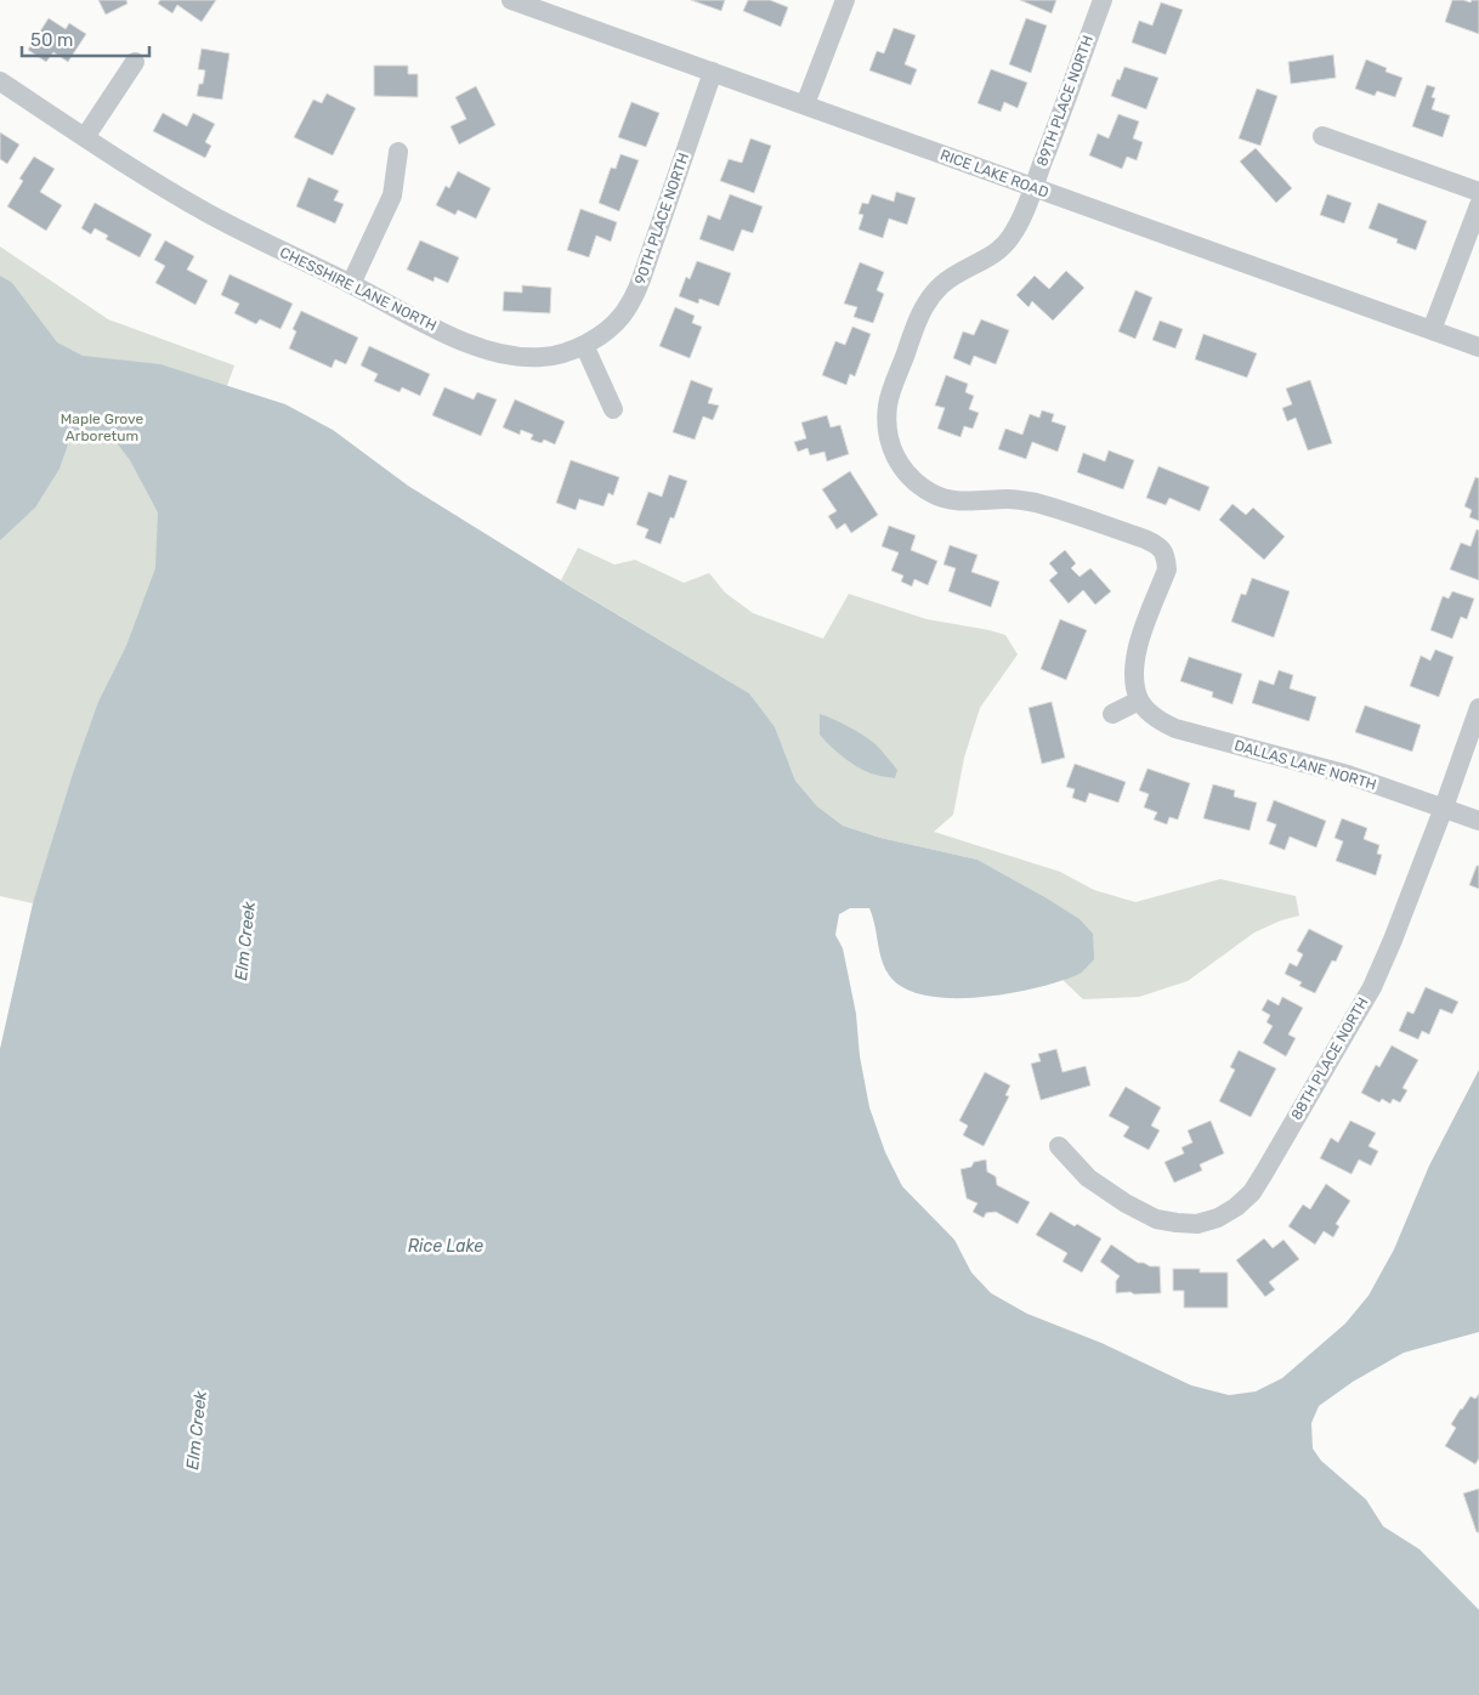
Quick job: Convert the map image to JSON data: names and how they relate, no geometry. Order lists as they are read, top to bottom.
{
  "streets": {
    "street": [
      "89TH PLACE NORTH",
      "RICE LAKE ROAD",
      "90TH PLACE NORTH",
      "CHESSHIRE LANE NORTH",
      "DALLAS LANE NORTH",
      "88TH PLACE NORTH"
    ]
  },
  "crossings": [
    ["89TH PLACE NORTH", "RICE LAKE ROAD"],
    ["89TH PLACE NORTH", "DALLAS LANE NORTH"],
    ["RICE LAKE ROAD", "90TH PLACE NORTH"],
    ["90TH PLACE NORTH", "CHESSHIRE LANE NORTH"],
    ["DALLAS LANE NORTH", "88TH PLACE NORTH"]
  ],
  "water": ["Elm Creek", "Rice Lake"],
  "parks": ["Maple Grove Arboretum"],
  "scale_bar": "50 m"
}
